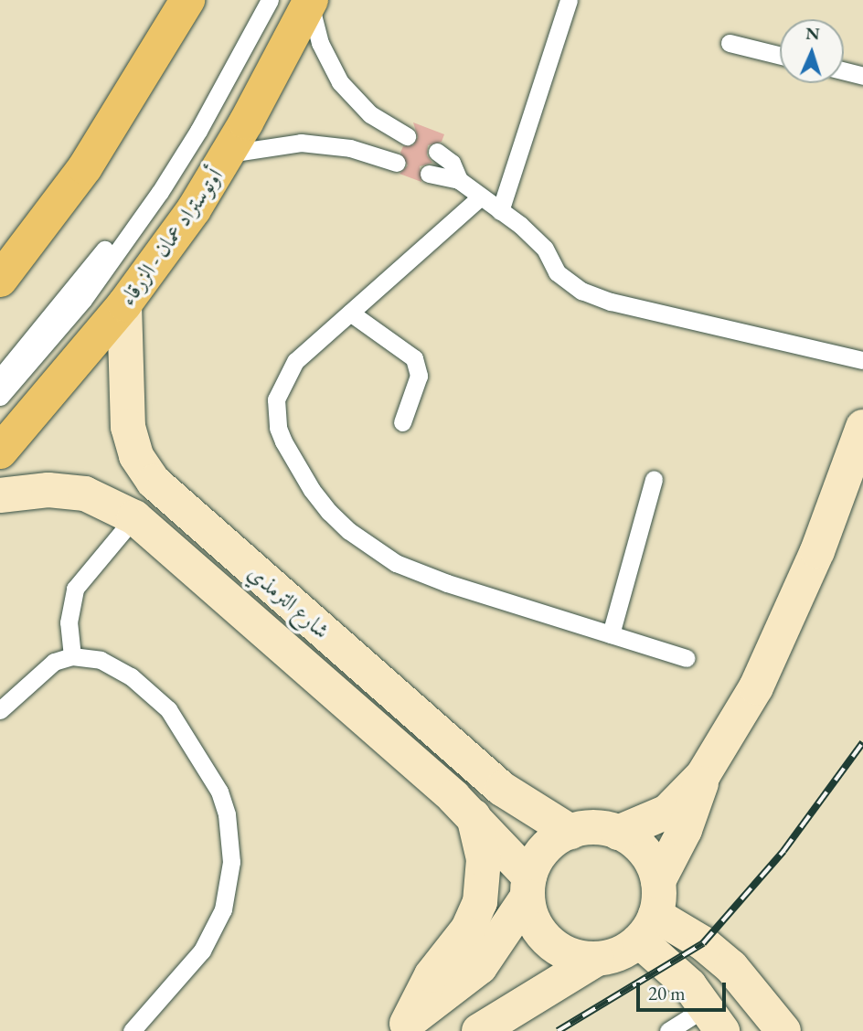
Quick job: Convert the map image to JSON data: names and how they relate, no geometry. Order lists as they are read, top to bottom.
{
  "streets": {
    "highway": ["أوتوستراد عمان - الزرقاء"],
    "main road": ["شارع الترمذي"]
  },
  "crossings": [
    ["أوتوستراد عمان - الزرقاء", "شارع الترمذي"]
  ],
  "scale_bar": "20 m",
  "north": "top"
}
